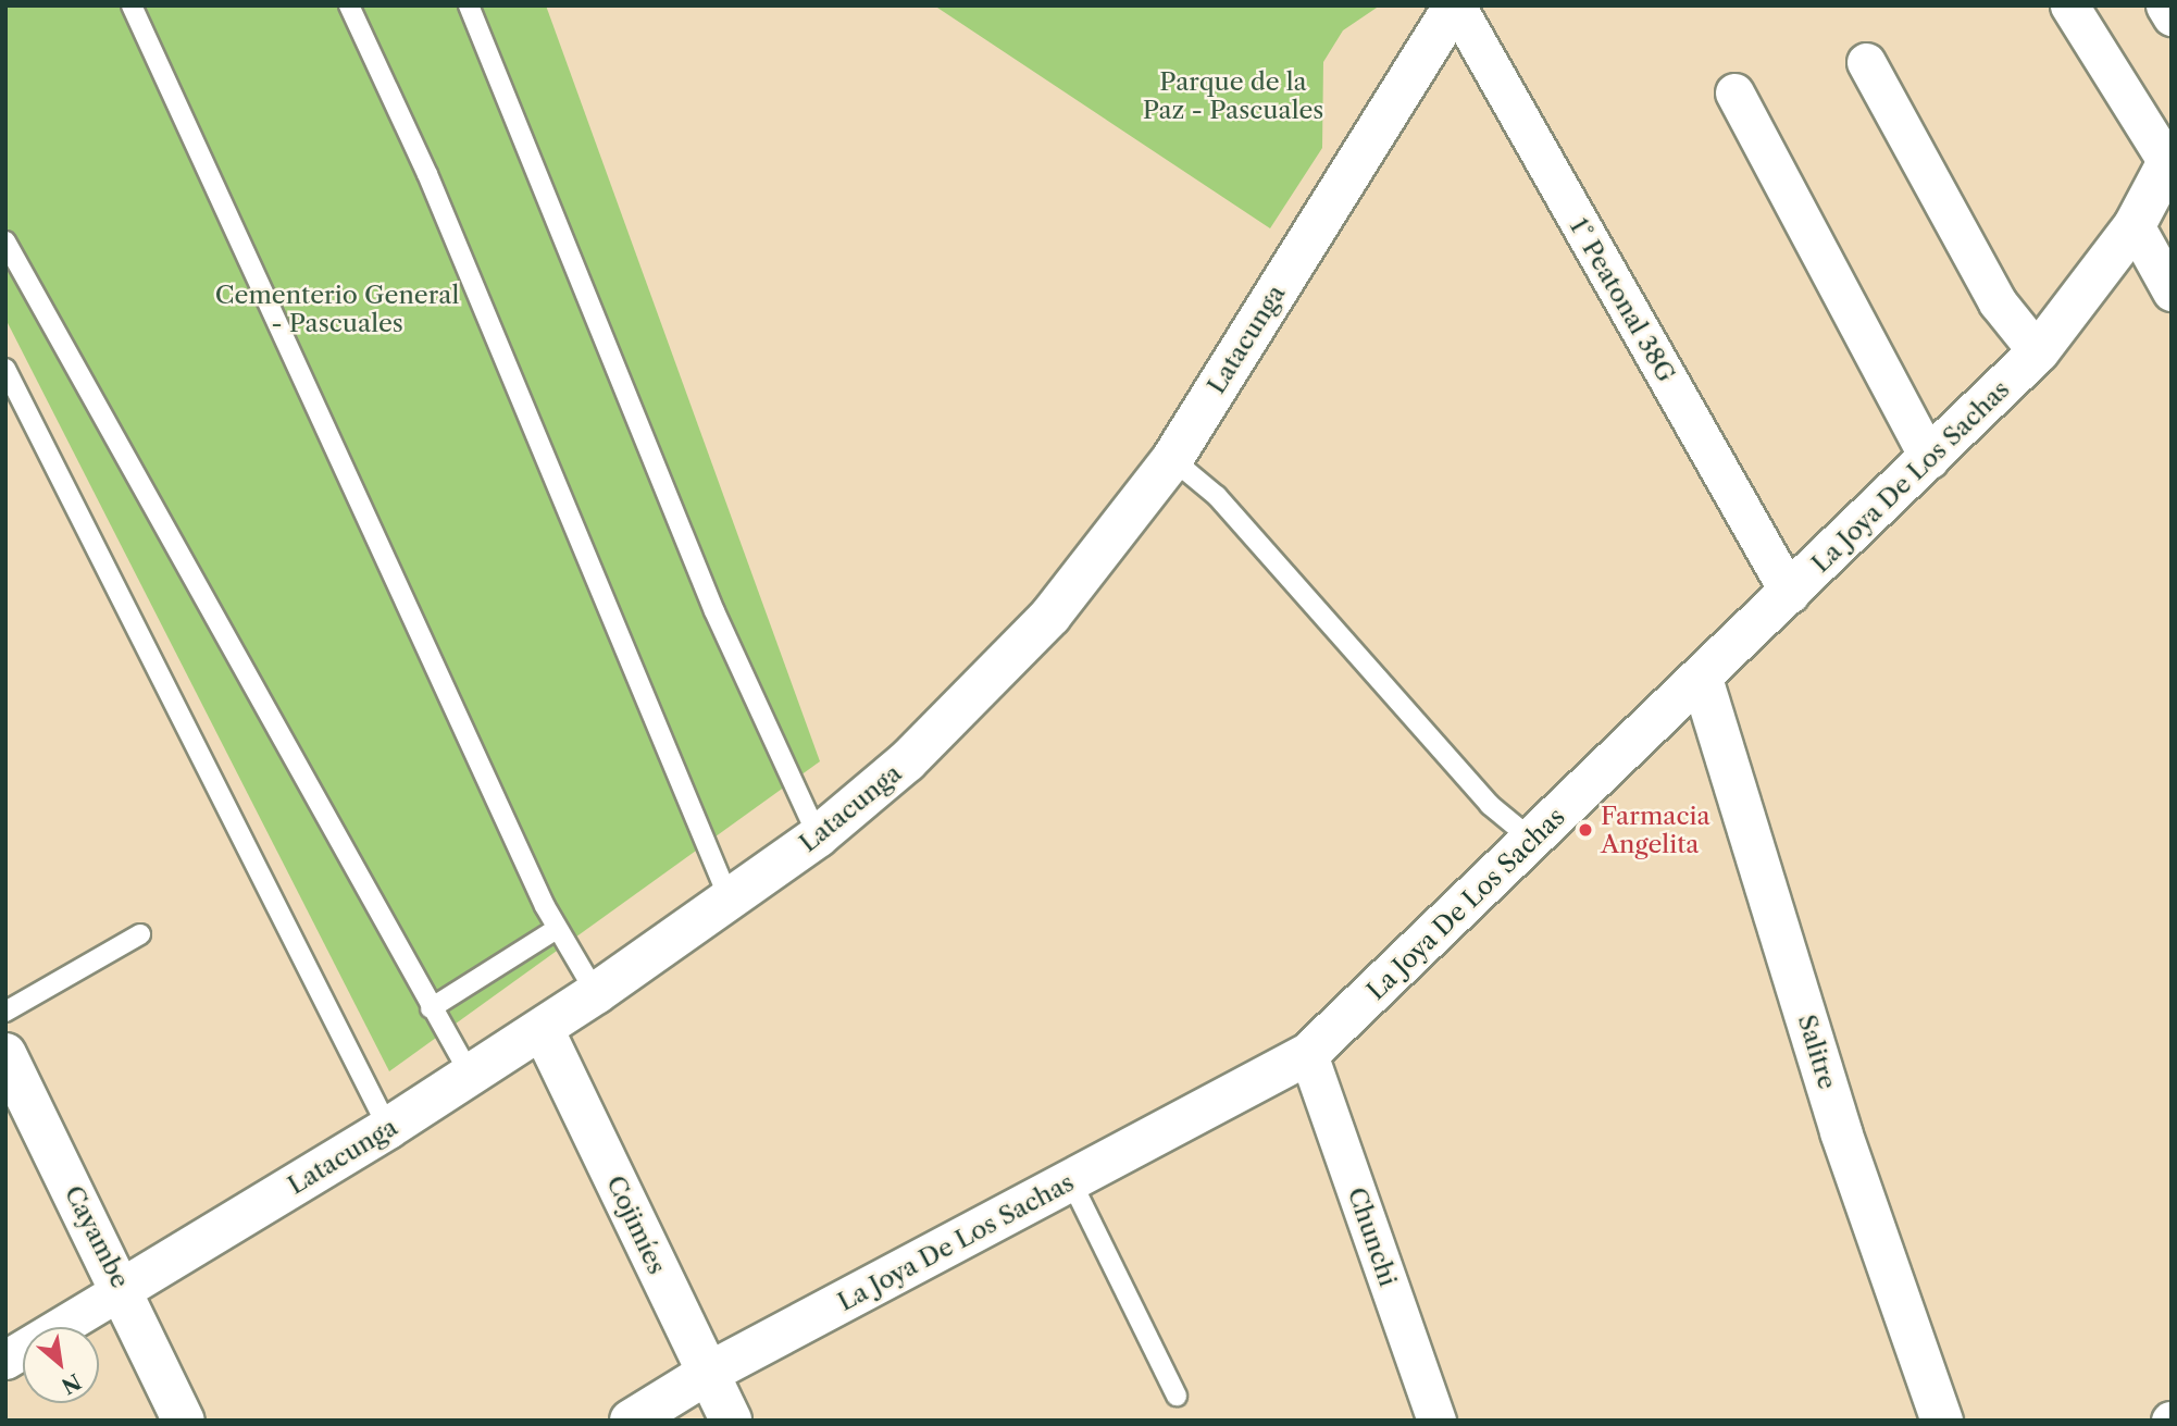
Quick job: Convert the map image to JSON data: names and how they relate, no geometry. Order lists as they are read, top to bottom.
{
  "streets": {
    "street": [
      "1° Peatonal 38G",
      "Latacunga",
      "La Joya De Los Sachas",
      "Salitre",
      "Cojimíes",
      "Cayambe",
      "Chunchi"
    ]
  },
  "crossings": [
    ["1° Peatonal 38G", "Latacunga"],
    ["1° Peatonal 38G", "La Joya De Los Sachas"],
    ["Latacunga", "Cojimíes"],
    ["Latacunga", "Cayambe"],
    ["La Joya De Los Sachas", "Salitre"],
    ["La Joya De Los Sachas", "Cojimíes"],
    ["La Joya De Los Sachas", "Chunchi"]
  ],
  "parks": ["Parque de la Paz - Pascuales", "Cementerio General - Pascuales"],
  "places": ["Farmacia Angelita"],
  "north": "bottom right"
}
